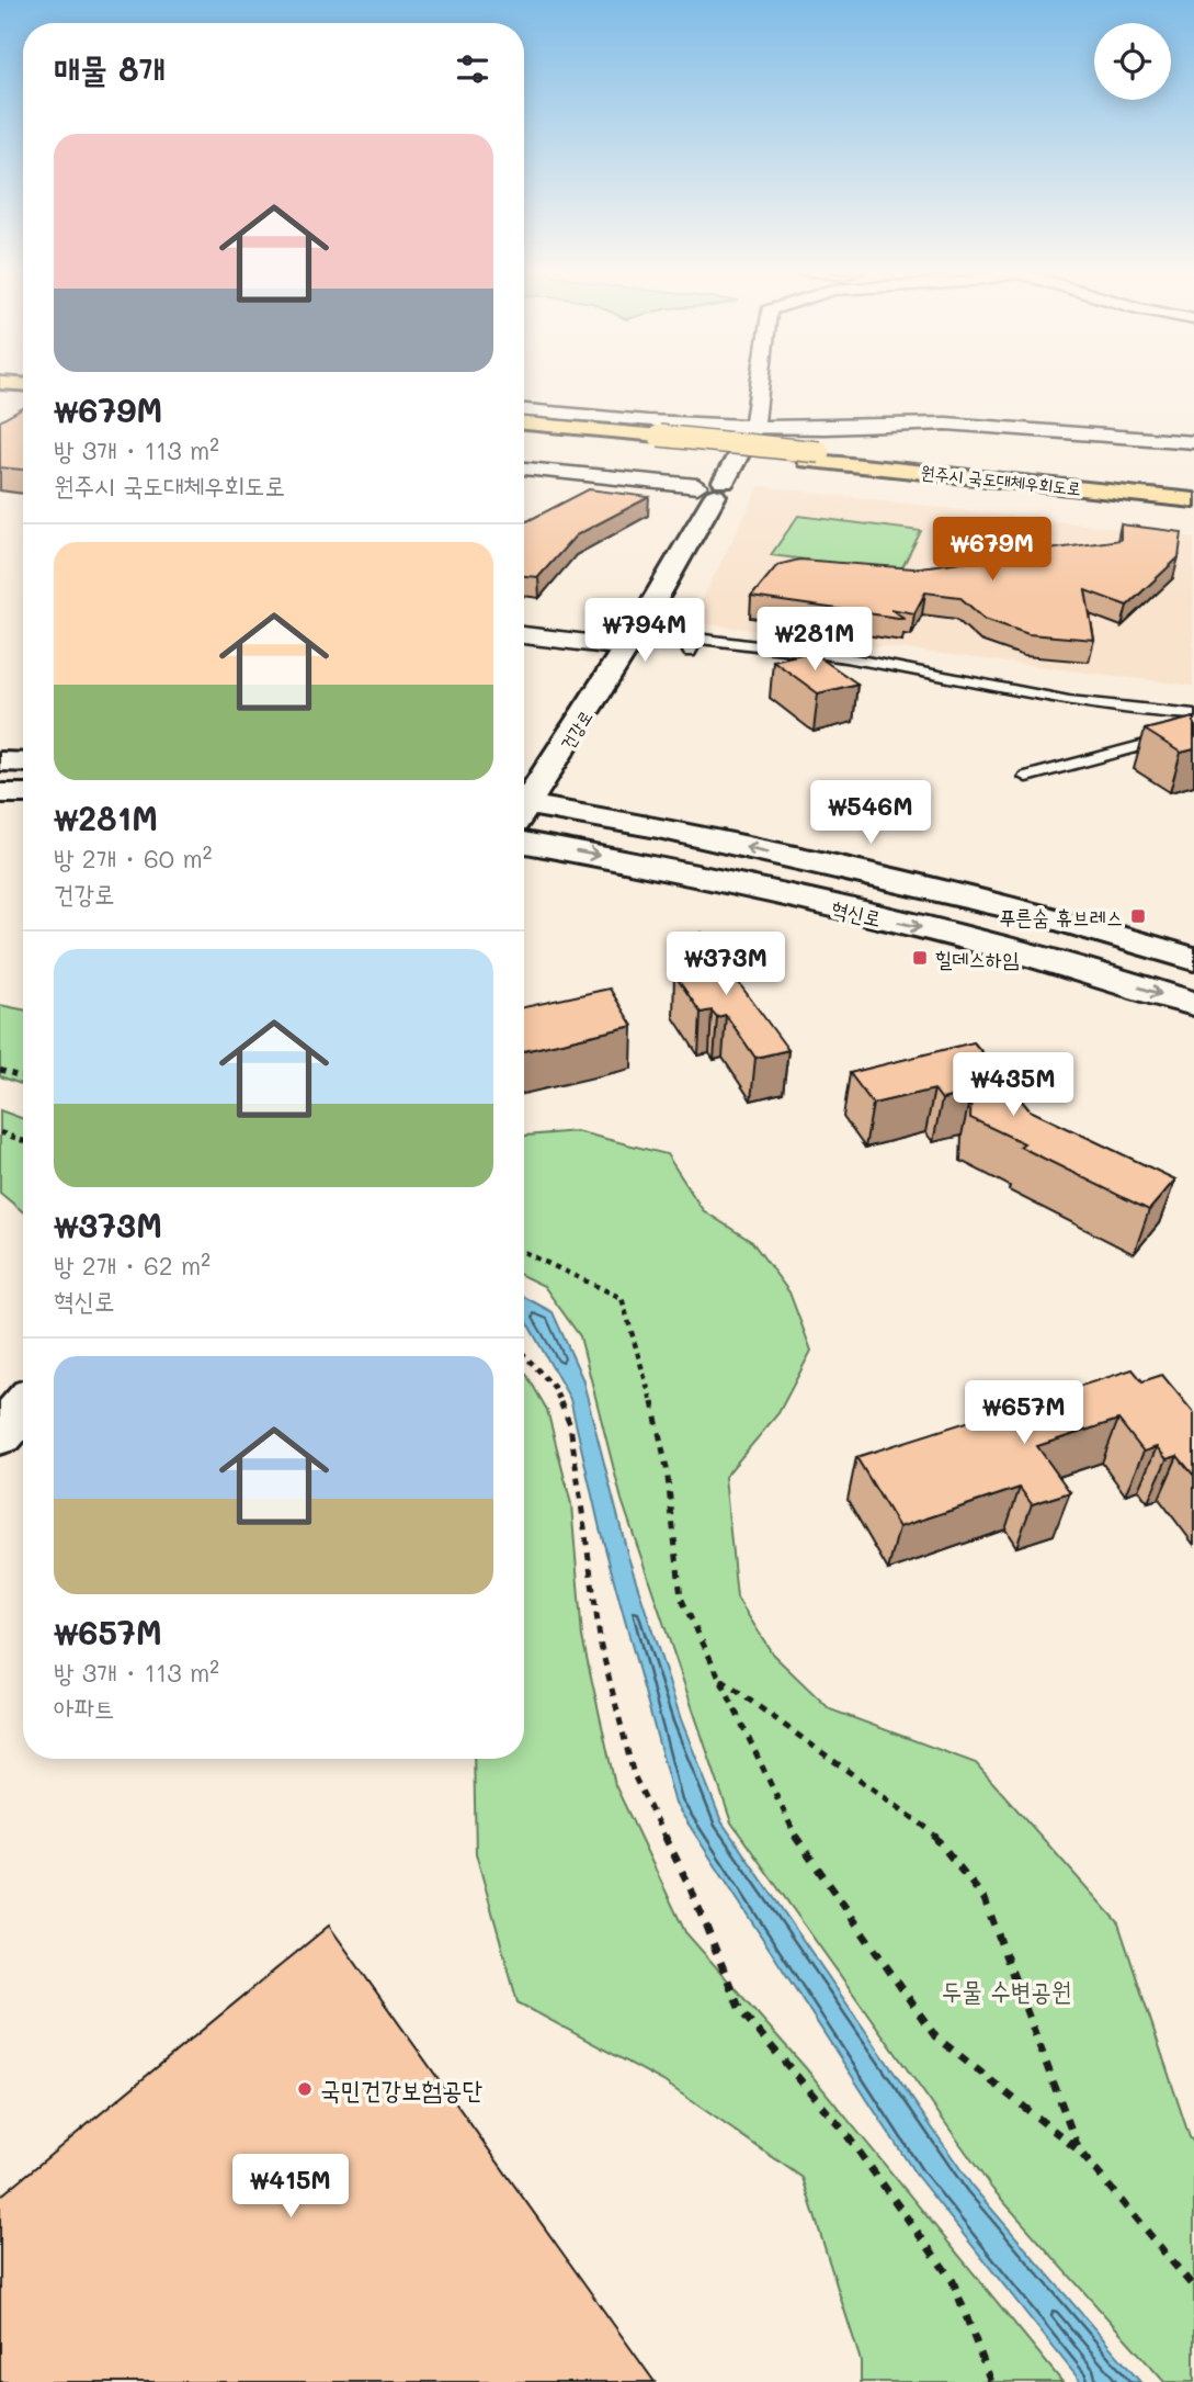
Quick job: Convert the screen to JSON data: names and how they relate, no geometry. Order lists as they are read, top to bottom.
{
  "streets": {
    "highway": ["원주시 국도대체우회도로"],
    "street": ["건강로", "혁신로"]
  },
  "parks": ["두물 수변공원"],
  "places": {
    "transit": ["푸른숨 휴브레스", "힐데스하임"],
    "other": ["국민건강보험공단"]
  },
  "page": {
    "heading": "매물 8개",
    "list": [
      {
        "name": "₩679M",
        "note": "방 3개 · 113 m² · 원주시 국도대체우회도로"
      },
      {
        "name": "₩281M",
        "note": "방 2개 · 60 m² · 건강로"
      },
      {
        "name": "₩373M",
        "note": "방 2개 · 62 m² · 혁신로"
      },
      {
        "name": "₩657M",
        "note": "방 3개 · 113 m² · 아파트"
      }
    ],
    "price": [
      "₩679M",
      "₩794M",
      "₩281M",
      "₩546M",
      "₩373M",
      "₩435M",
      "₩657M",
      "₩415M"
    ]
  }
}
